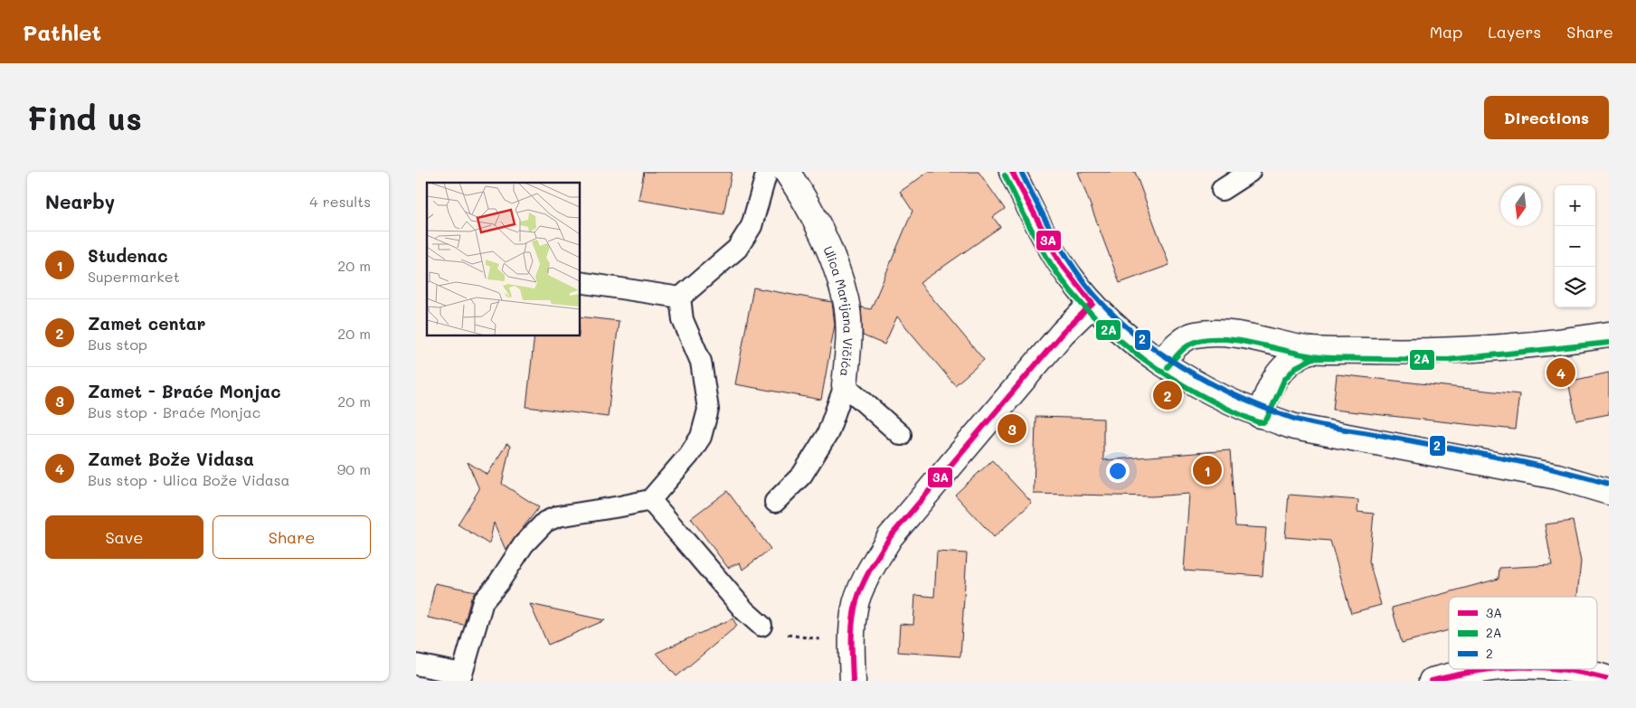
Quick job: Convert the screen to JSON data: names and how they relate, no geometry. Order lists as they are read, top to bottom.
{
  "streets": {
    "street": ["Ulica Marijana Vičića"]
  },
  "lines": ["transit line 3A", "transit line 2", "transit line 2A"],
  "legend": ["3A", "2A", "2"],
  "north": "bottom",
  "page": {
    "header": "Pathlet",
    "nav": ["Map", "Layers", "Share"],
    "buttons": [
      "Directions",
      ["Save", "Share"]
    ],
    "title": "Find us",
    "heading": ["Nearby", "4 results"],
    "map_buttons": ["+", "−"],
    "list": [
      {
        "mark": "1",
        "name": "Studenac",
        "note": "Supermarket",
        "value": "20 m"
      },
      {
        "mark": "2",
        "name": "Zamet centar",
        "note": "Bus stop",
        "value": "20 m"
      },
      {
        "mark": "3",
        "name": "Zamet - Braće Monjac",
        "note": "Bus stop · Braće Monjac",
        "value": "20 m"
      },
      {
        "mark": "4",
        "name": "Zamet Bože Vidasa",
        "note": "Bus stop · Ulica Bože Vidasa",
        "value": "90 m"
      }
    ],
    "pins": [
      "4",
      "2",
      "3",
      "1"
    ]
  }
}
